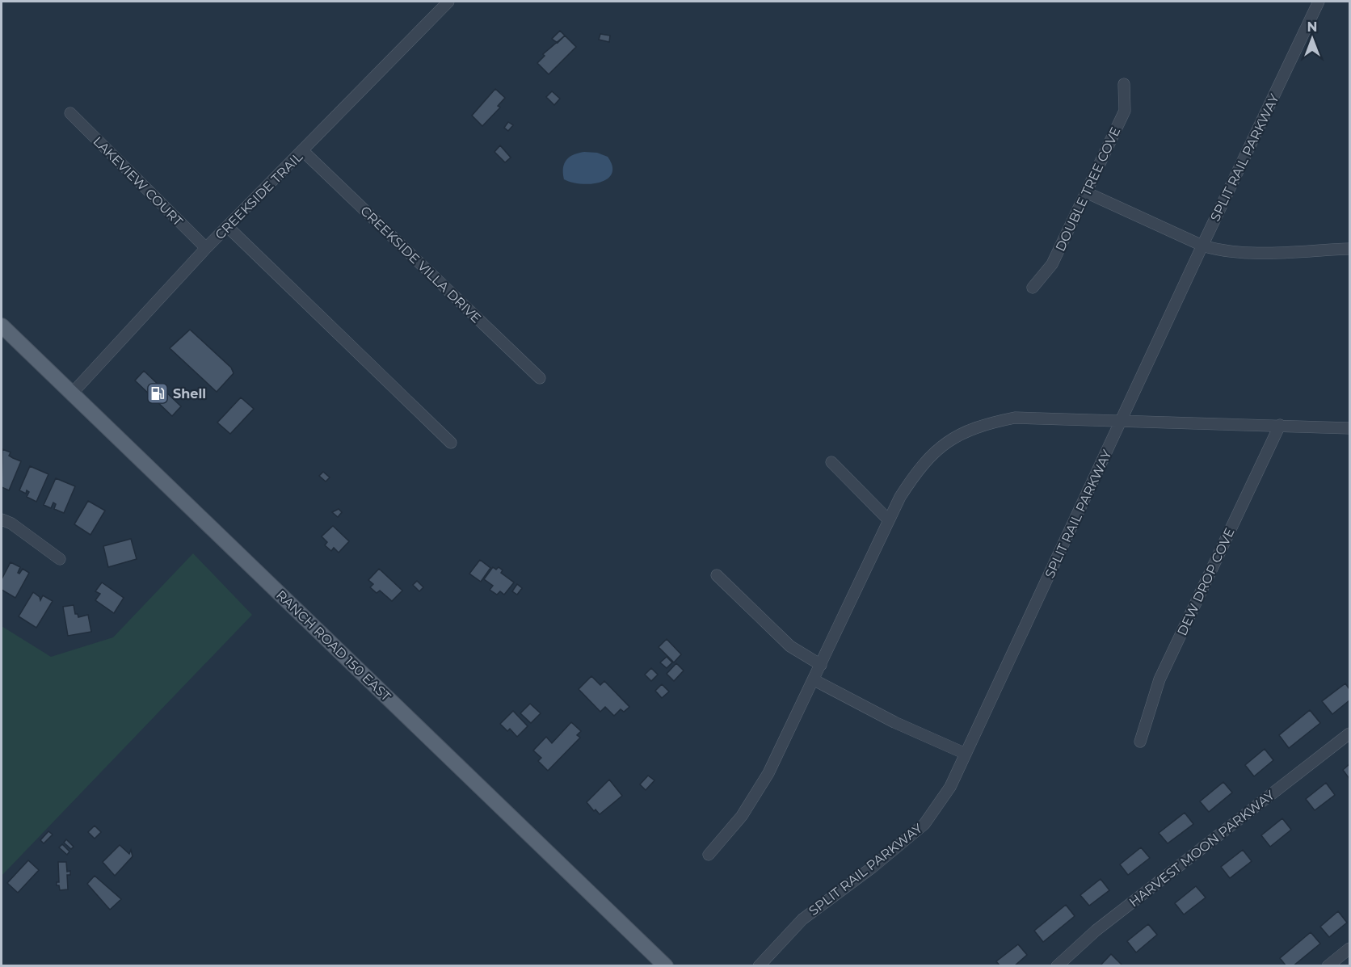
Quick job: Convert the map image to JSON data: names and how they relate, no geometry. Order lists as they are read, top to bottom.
{
  "streets": {
    "main road": ["RANCH ROAD 150 EAST"],
    "street": [
      "SPLIT RAIL PARKWAY",
      "LAKEVIEW COURT",
      "DOUBLE TREE COVE",
      "CREEKSIDE TRAIL",
      "CREEKSIDE VILLA DRIVE",
      "DEW DROP COVE",
      "HARVEST MOON PARKWAY"
    ]
  },
  "crossings": [
    ["LAKEVIEW COURT", "CREEKSIDE TRAIL"],
    ["CREEKSIDE TRAIL", "CREEKSIDE VILLA DRIVE"],
    ["CREEKSIDE TRAIL", "RANCH ROAD 150 EAST"]
  ],
  "places": {
    "fuel station": ["Shell"]
  },
  "north": "top"
}
